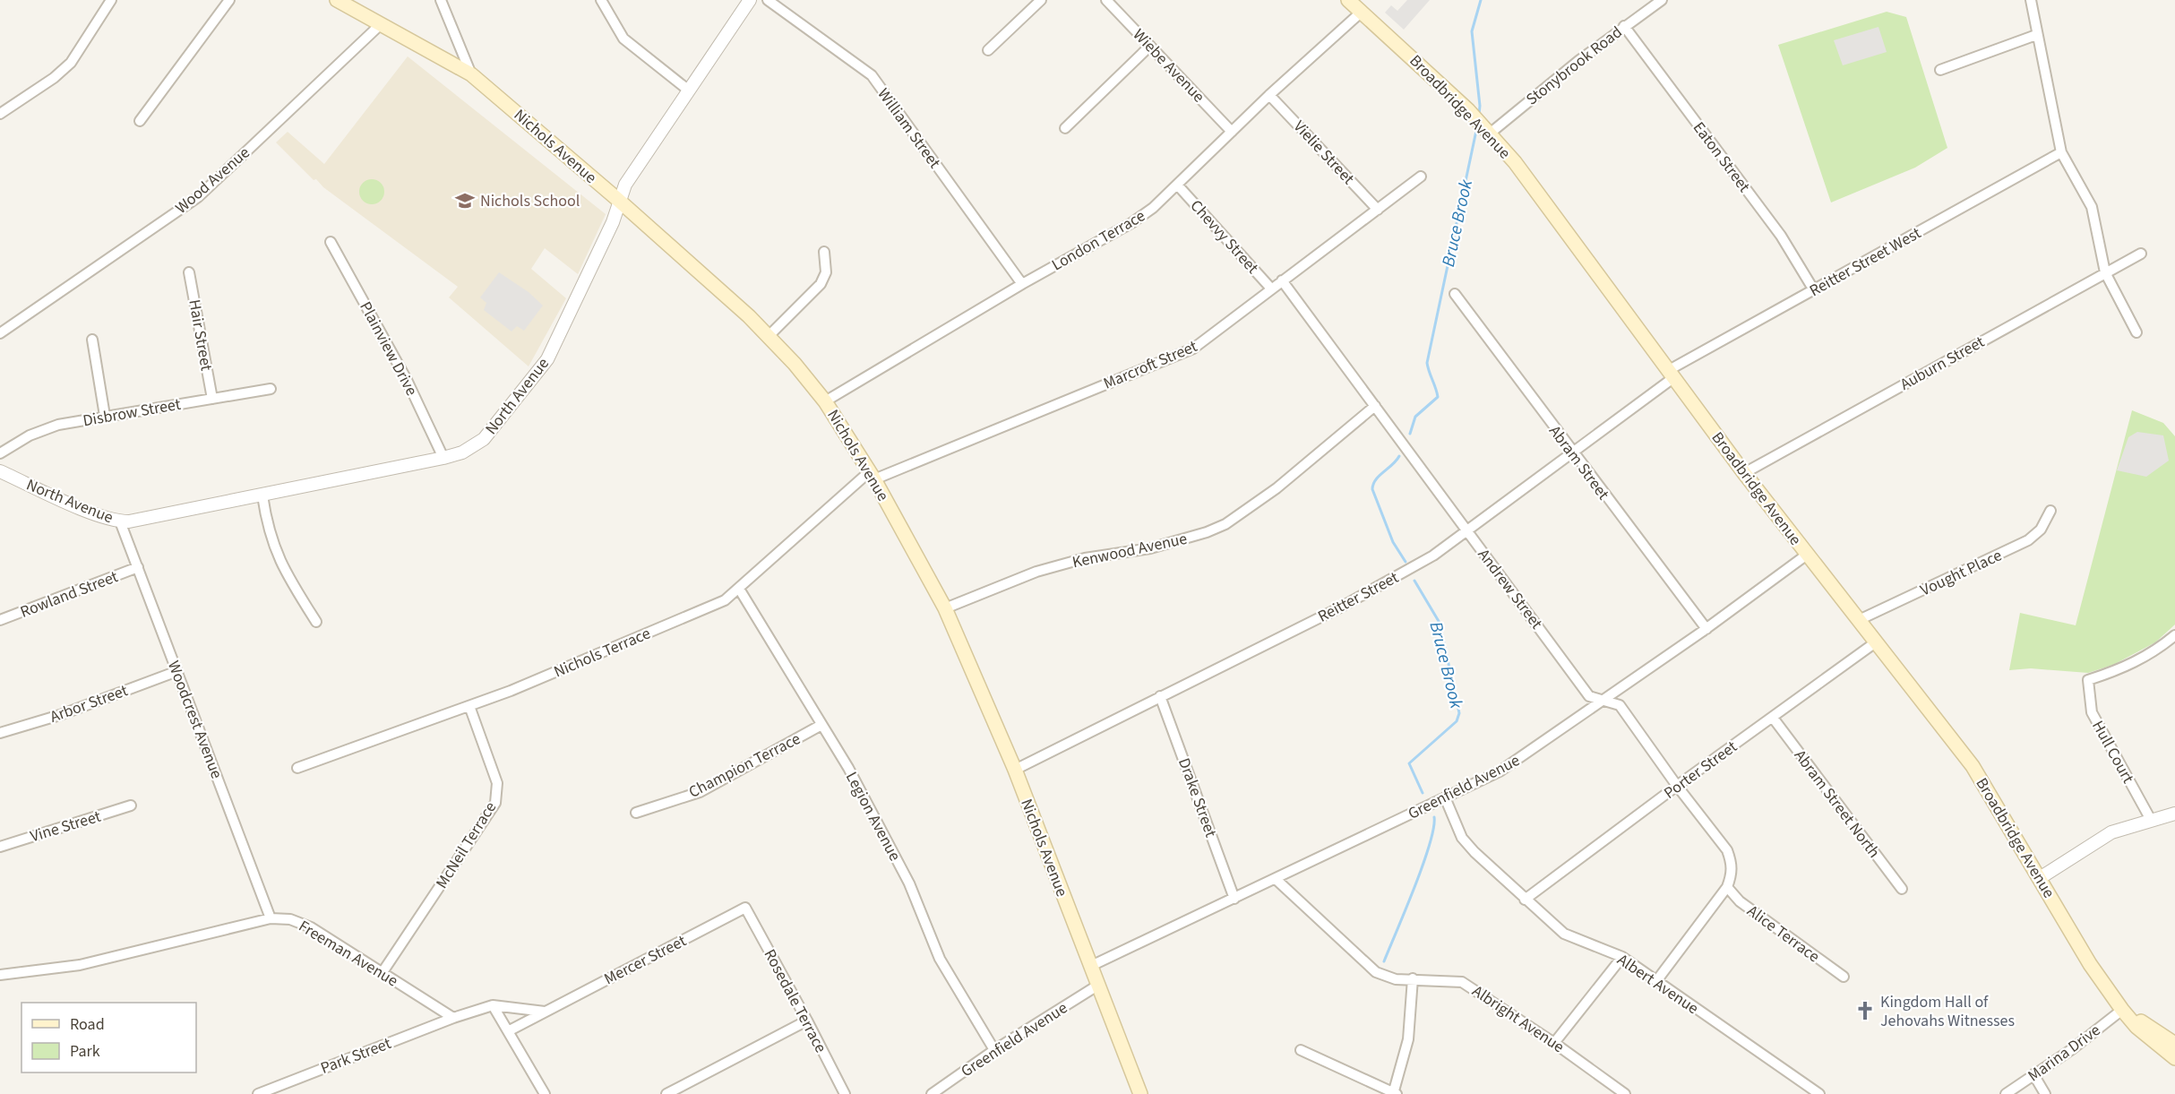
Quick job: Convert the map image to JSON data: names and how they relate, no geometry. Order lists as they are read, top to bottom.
{
  "streets": {
    "main road": ["Broadbridge Avenue", "Nichols Avenue"],
    "street": [
      "Wiebe Avenue",
      "Stonybrook Road",
      "William Street",
      "Vielie Street",
      "Eaton Street",
      "Wood Avenue",
      "Chevvy Street",
      "London Terrace",
      "Reitter Street West",
      "Hair Street",
      "Plainview Drive",
      "Auburn Street",
      "Marcroft Street",
      "North Avenue",
      "Disbrow Street",
      "Abram Street",
      "Kenwood Avenue",
      "Vought Place",
      "Andrew Street",
      "Rowland Street",
      "Reitter Street",
      "Nichols Terrace",
      "Arbor Street",
      "Woodcrest Avenue",
      "Hull Court",
      "Champion Terrace",
      "Porter Street",
      "Greenfield Avenue",
      "Drake Street",
      "Abram Street North",
      "Legion Avenue",
      "Vine Street",
      "McNeil Terrace",
      "Alice Terrace",
      "Freeman Avenue",
      "Mercer Street",
      "Albert Avenue",
      "Rosedale Terrace",
      "Albright Avenue",
      "Marina Drive",
      "Park Street"
    ]
  },
  "crossings": [
    ["Wiebe Avenue", "London Terrace"],
    ["Stonybrook Road", "Broadbridge Avenue"],
    ["Stonybrook Road", "Eaton Street"],
    ["Broadbridge Avenue", "London Terrace"],
    ["Broadbridge Avenue", "Reitter Street West"],
    ["Broadbridge Avenue", "Auburn Street"],
    ["Broadbridge Avenue", "Vought Place"],
    ["Broadbridge Avenue", "Reitter Street"],
    ["Broadbridge Avenue", "Porter Street"],
    ["Broadbridge Avenue", "Greenfield Avenue"],
    ["Broadbridge Avenue", "Marina Drive"],
    ["William Street", "London Terrace"],
    ["Nichols Avenue", "Wood Avenue"],
    ["Nichols Avenue", "London Terrace"],
    ["Nichols Avenue", "Marcroft Street"],
    ["Nichols Avenue", "North Avenue"],
    ["Nichols Avenue", "Kenwood Avenue"],
    ["Nichols Avenue", "Reitter Street"],
    ["Nichols Avenue", "Nichols Terrace"],
    ["Nichols Avenue", "Greenfield Avenue"],
    ["Vielie Street", "London Terrace"],
    ["Vielie Street", "Marcroft Street"],
    ["Eaton Street", "Reitter Street West"],
    ["Chevvy Street", "London Terrace"],
    ["Chevvy Street", "Marcroft Street"],
    ["Reitter Street West", "Reitter Street"],
    ["Hair Street", "Disbrow Street"],
    ["Plainview Drive", "North Avenue"],
    ["Marcroft Street", "Andrew Street"],
    ["Marcroft Street", "Nichols Terrace"],
    ["North Avenue", "Woodcrest Avenue"],
    ["Abram Street", "Reitter Street"],
    ["Abram Street", "Greenfield Avenue"],
    ["Kenwood Avenue", "Andrew Street"],
    ["Andrew Street", "Reitter Street"],
    ["Andrew Street", "Porter Street"],
    ["Andrew Street", "Greenfield Avenue"],
    ["Andrew Street", "Alice Terrace"],
    ["Rowland Street", "Woodcrest Avenue"],
    ["Reitter Street", "Drake Street"],
    ["Nichols Terrace", "Legion Avenue"],
    ["Nichols Terrace", "McNeil Terrace"],
    ["Arbor Street", "Woodcrest Avenue"],
    ["Woodcrest Avenue", "Freeman Avenue"],
    ["Champion Terrace", "Legion Avenue"],
    ["Porter Street", "Abram Street North"],
    ["Porter Street", "Albert Avenue"],
    ["Greenfield Avenue", "Drake Street"],
    ["Greenfield Avenue", "Legion Avenue"],
    ["Greenfield Avenue", "Albert Avenue"],
    ["Greenfield Avenue", "Albright Avenue"],
    ["McNeil Terrace", "Freeman Avenue"],
    ["Freeman Avenue", "Park Street"],
    ["Mercer Street", "Rosedale Terrace"]
  ],
  "water": ["Bruce Brook"],
  "places": {
    "school or university": ["Nichols School"],
    "church": ["Kingdom Hall of Jehovahs Witnesses"]
  },
  "legend": ["Road", "Park"]
}
